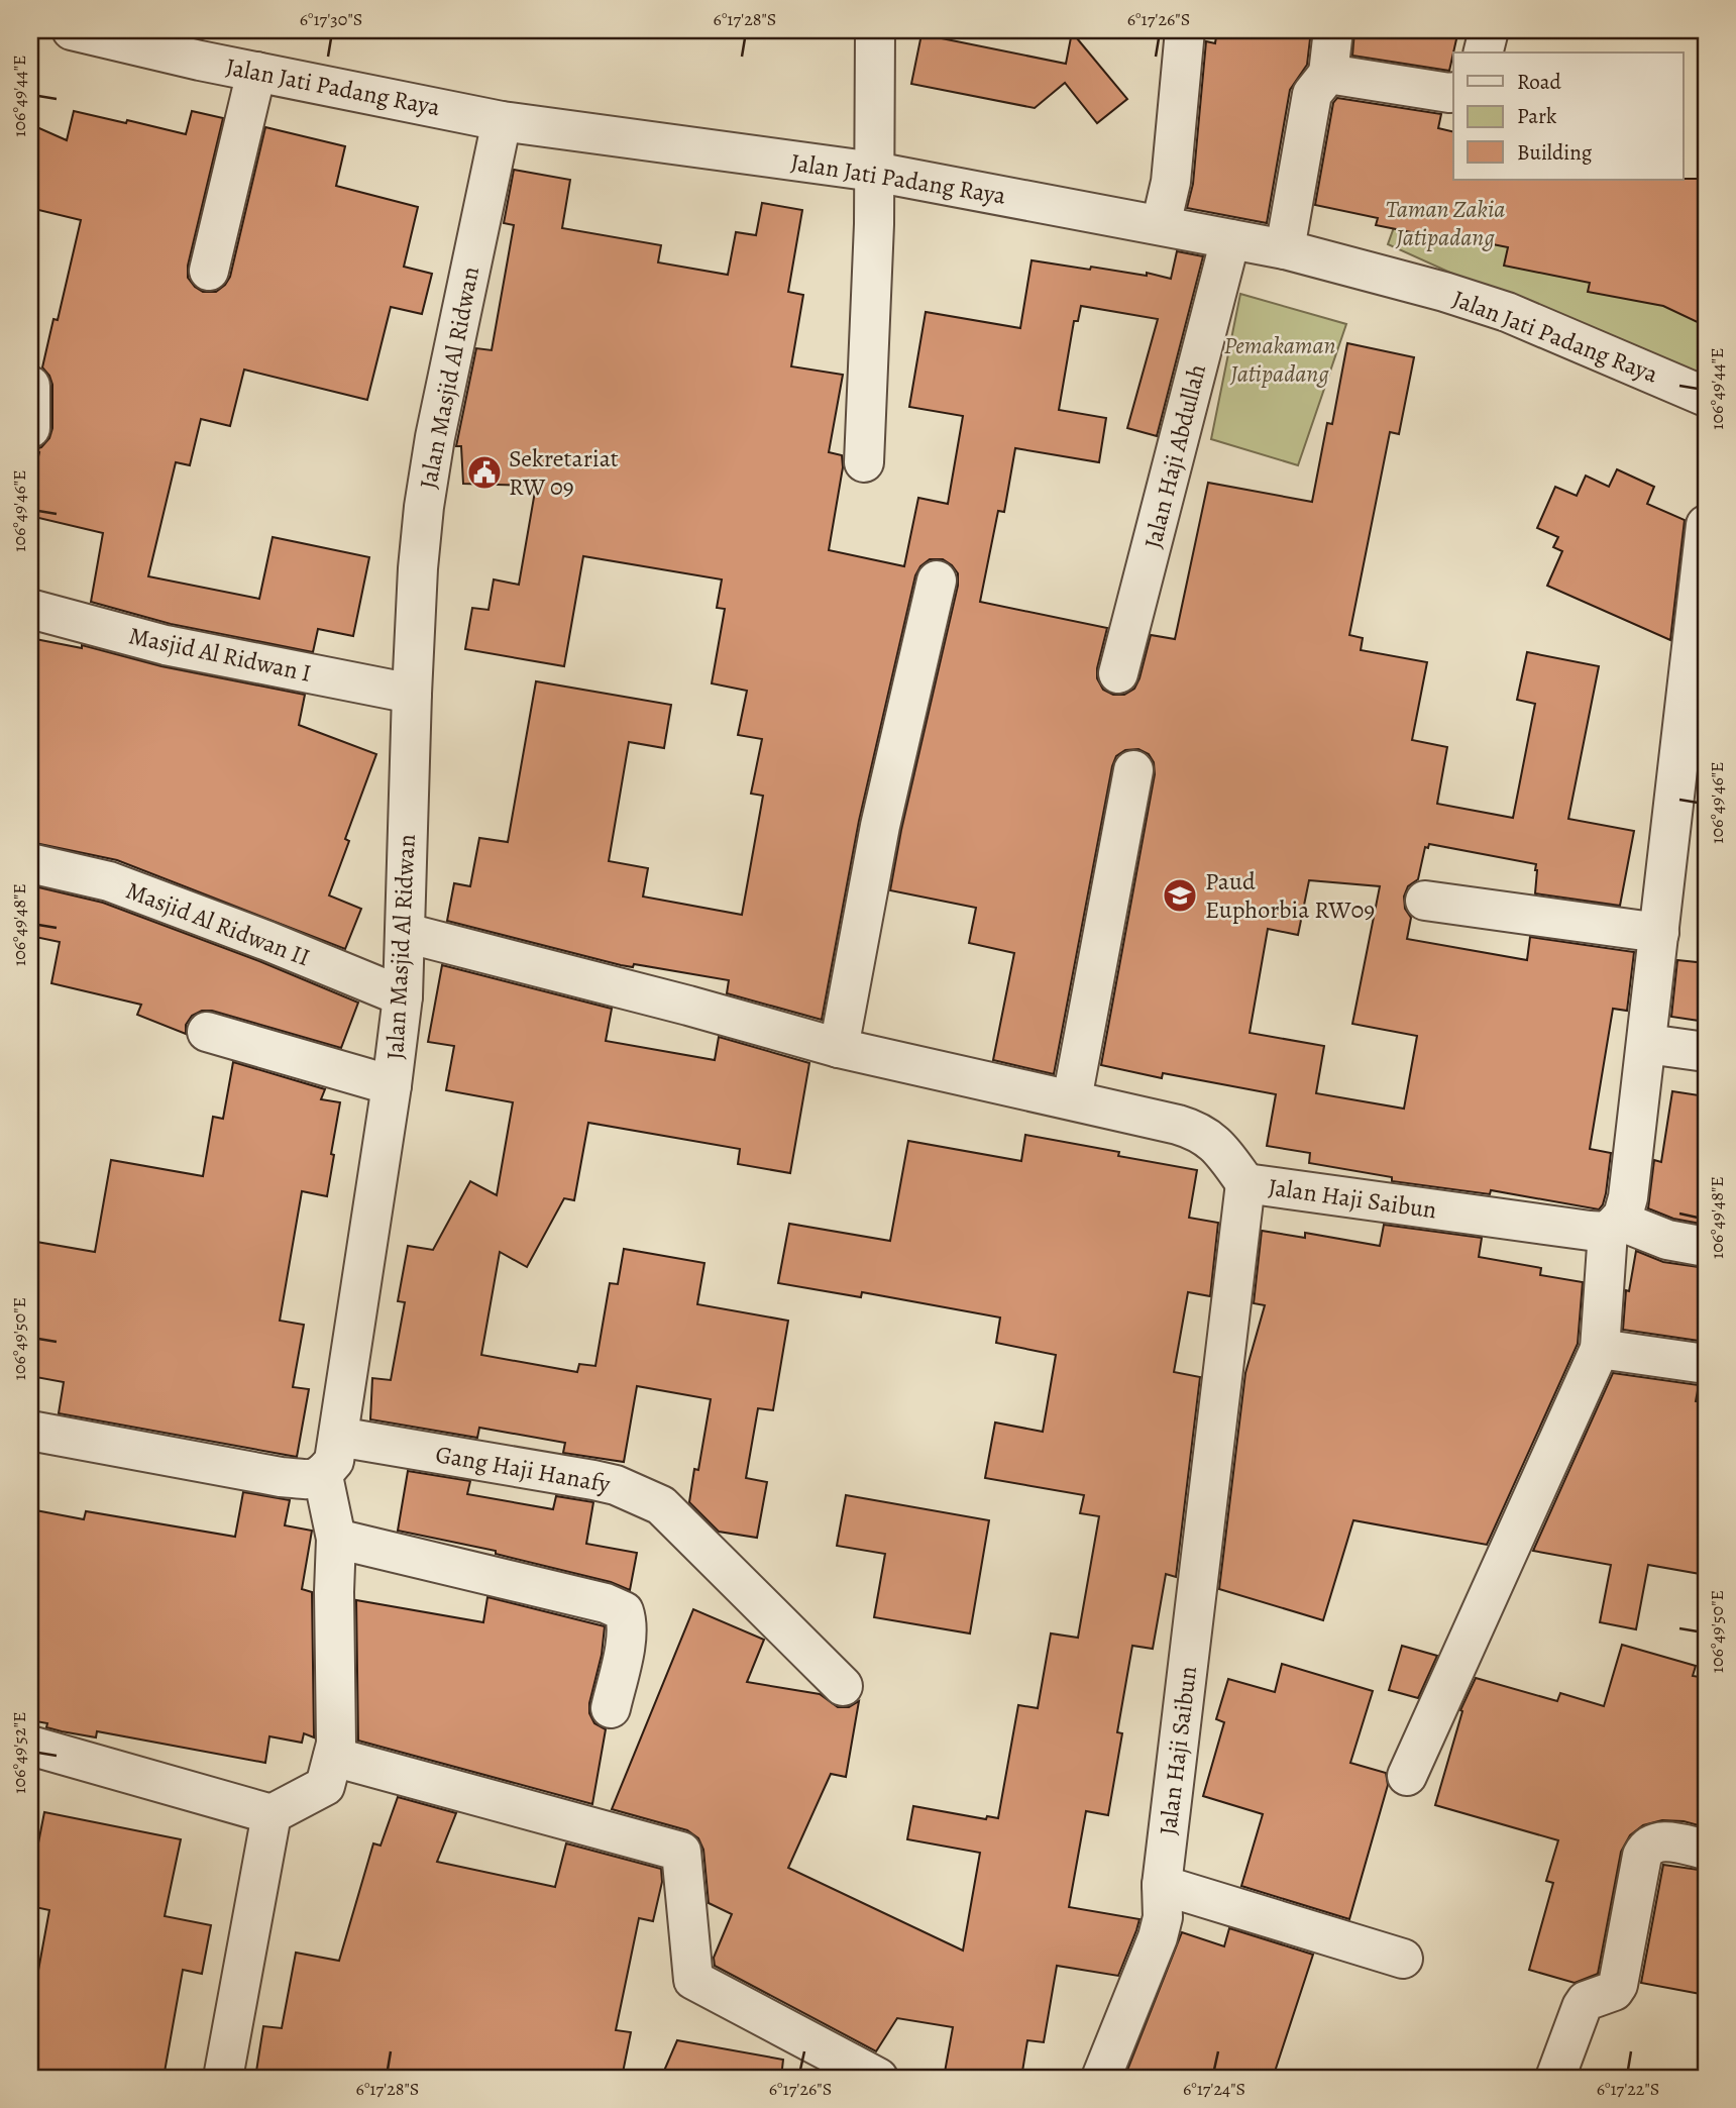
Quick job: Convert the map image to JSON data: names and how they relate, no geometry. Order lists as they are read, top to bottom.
{
  "streets": {
    "street": [
      "Jalan Jati Padang Raya",
      "Jalan Masjid Al Ridwan",
      "Jalan Haji Abdullah",
      "Masjid Al Ridwan I",
      "Masjid Al Ridwan II",
      "Jalan Haji Saibun",
      "Gang Haji Hanafy"
    ]
  },
  "crossings": [
    ["Jalan Jati Padang Raya", "Jalan Masjid Al Ridwan"],
    ["Jalan Jati Padang Raya", "Jalan Haji Abdullah"],
    ["Jalan Masjid Al Ridwan", "Masjid Al Ridwan I"],
    ["Jalan Masjid Al Ridwan", "Masjid Al Ridwan II"],
    ["Jalan Masjid Al Ridwan", "Gang Haji Hanafy"]
  ],
  "parks": ["Taman Zakia Jatipadang", "Pemakaman Jatipadang"],
  "places": {
    "public building": ["Sekretariat RW 09"],
    "school or university": ["Paud Euphorbia RW09"]
  },
  "legend": ["Road", "Park", "Building"],
  "coordinates": [
    "6°17'30\"S",
    "6°17'28\"S",
    "6°17'26\"S",
    "106°49'44\"E",
    "106°49'46\"E",
    "106°49'48\"E",
    "106°49'50\"E",
    "106°49'52\"E",
    "6°17'24\"S",
    "6°17'22\"S"
  ]
}
